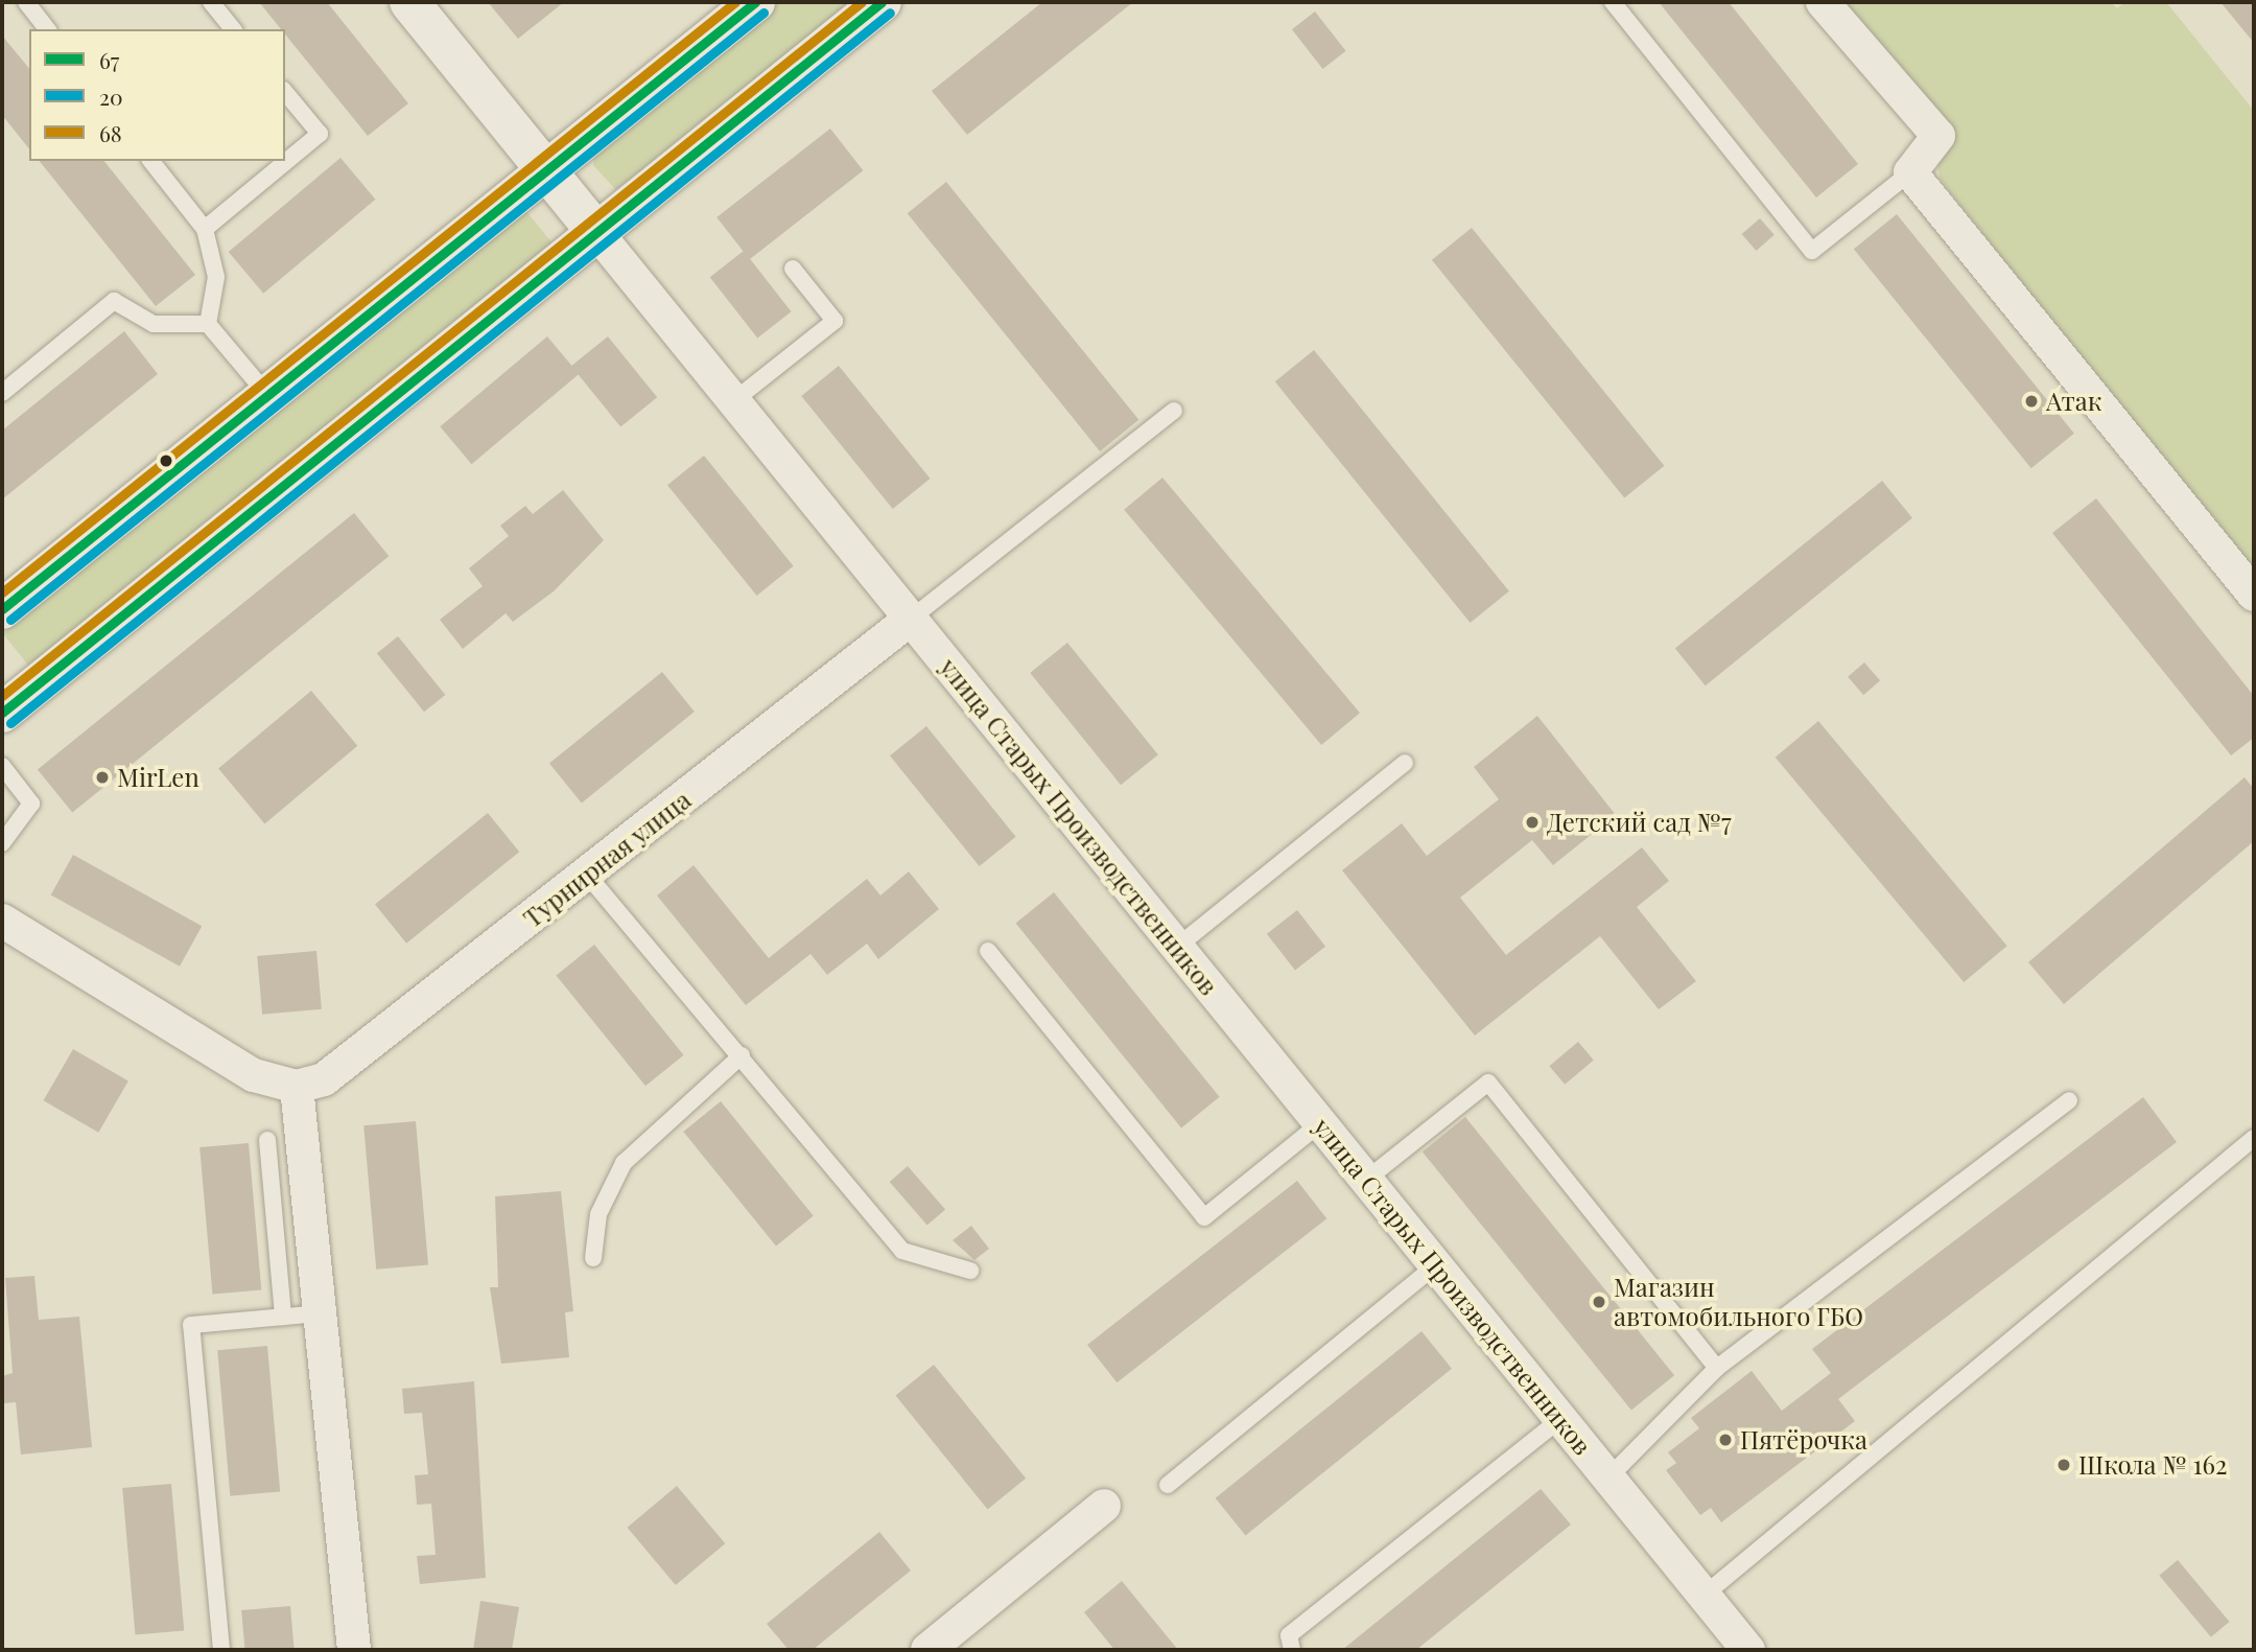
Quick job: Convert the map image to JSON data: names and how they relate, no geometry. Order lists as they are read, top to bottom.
{
  "streets": {
    "main road": ["улица Старых Производственников"],
    "street": ["Турнирная улица"]
  },
  "crossings": [
    ["улица Старых Производственников", "Турнирная улица"]
  ],
  "places": [
    "Атак",
    "MirLen",
    "Детский сад №7",
    "Магазин автомобильного ГБО",
    "Пятёрочка",
    "Школа № 162"
  ],
  "lines": ["transit line 67", "transit line 68", "transit line 20"],
  "legend": ["67", "20", "68"]
}
